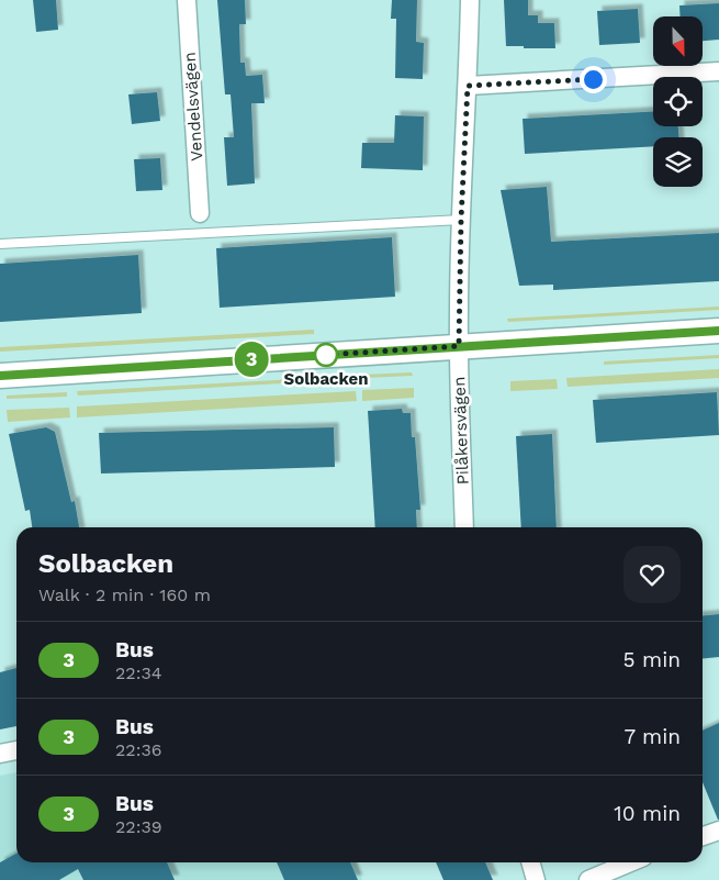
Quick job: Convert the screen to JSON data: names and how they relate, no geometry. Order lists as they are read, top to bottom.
{
  "streets": {
    "street": ["Vendelsvägen", "Pilåkersvägen"]
  },
  "places": ["Solbacken"],
  "lines": ["bus line 3"],
  "north": "bottom",
  "page": {
    "on_map": "3",
    "heading": ["Solbacken", "Walk · 2 min · 160 m"],
    "list": [
      {
        "mark": "3",
        "name": "Bus",
        "note": "22:34",
        "value": "5 min"
      },
      {
        "mark": "3",
        "name": "Bus",
        "note": "22:36",
        "value": "7 min"
      },
      {
        "mark": "3",
        "name": "Bus",
        "note": "22:39",
        "value": "10 min"
      }
    ]
  }
}
